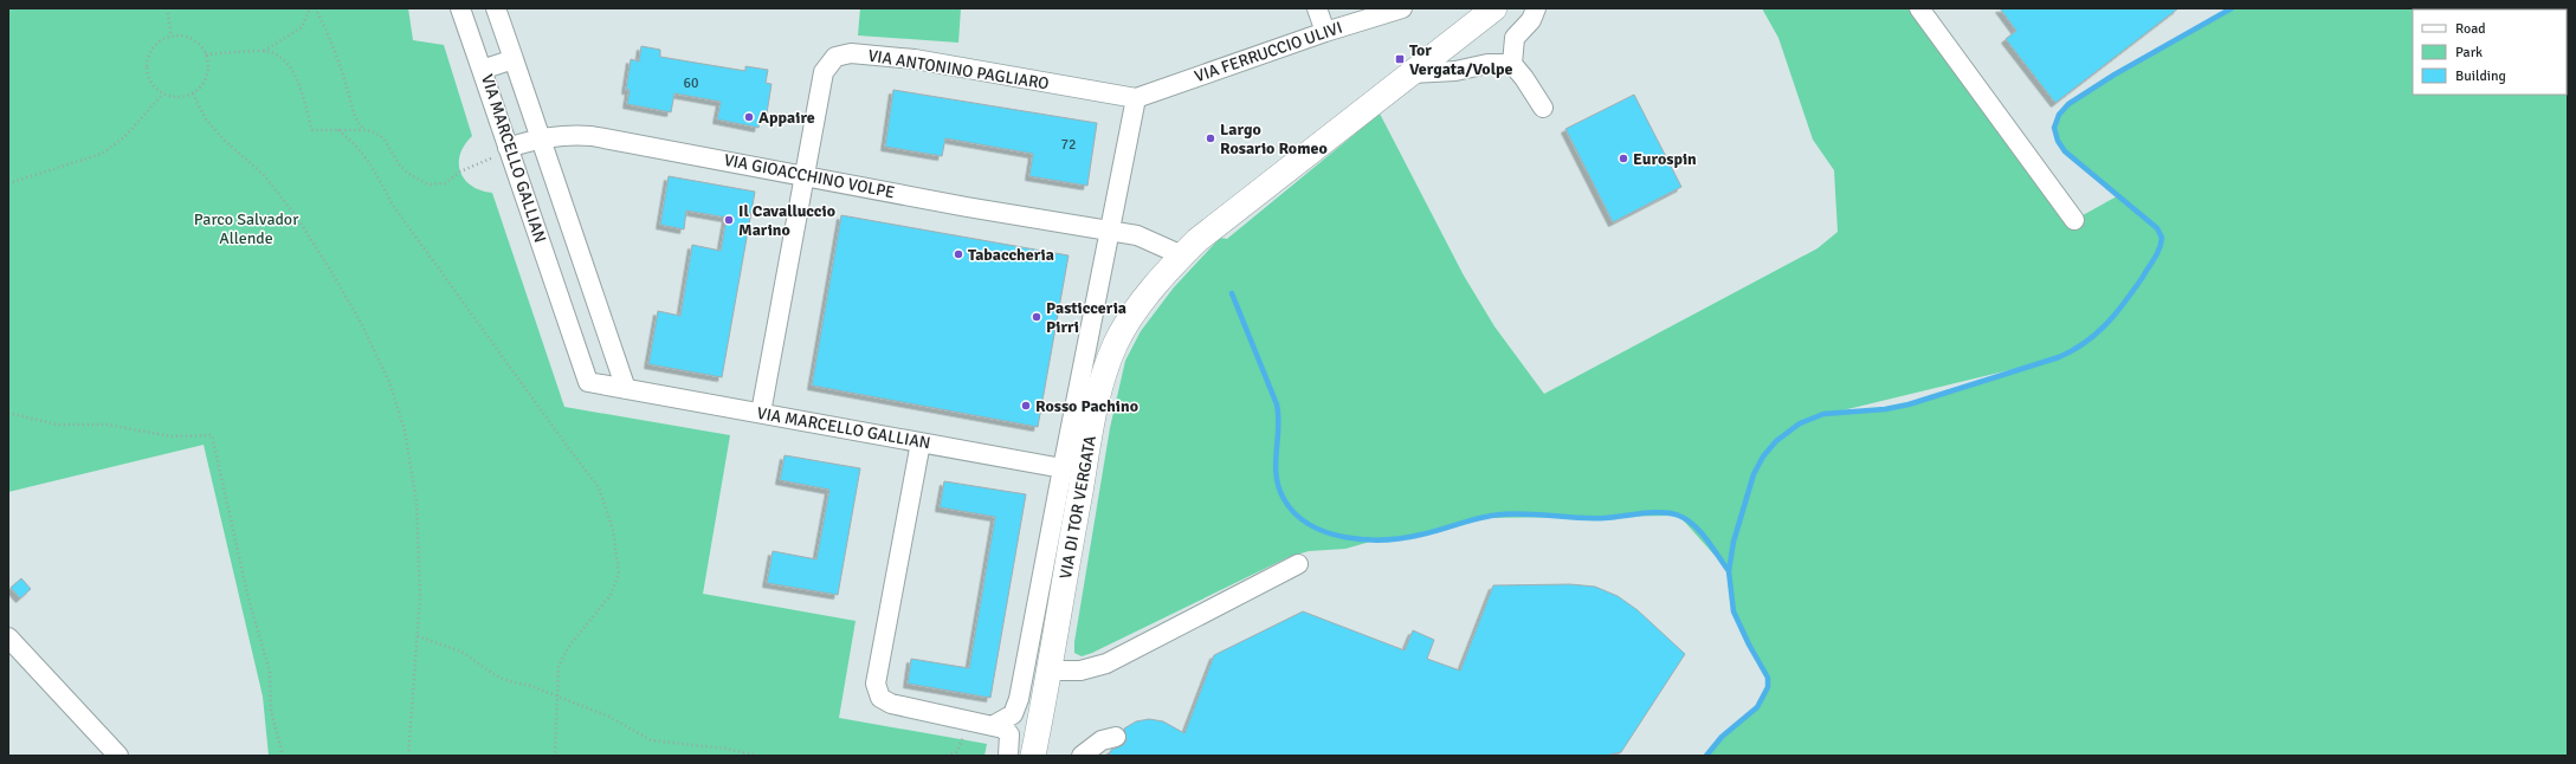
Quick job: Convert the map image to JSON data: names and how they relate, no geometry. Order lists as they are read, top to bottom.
{
  "streets": {
    "main road": ["VIA DI TOR VERGATA"],
    "street": [
      "VIA FERRUCCIO ULIVI",
      "VIA ANTONINO PAGLIARO",
      "VIA MARCELLO GALLIAN",
      "VIA GIOACCHINO VOLPE"
    ]
  },
  "crossings": [
    ["VIA FERRUCCIO ULIVI", "VIA ANTONINO PAGLIARO"],
    ["VIA FERRUCCIO ULIVI", "VIA DI TOR VERGATA"],
    ["VIA ANTONINO PAGLIARO", "VIA MARCELLO GALLIAN"],
    ["VIA ANTONINO PAGLIARO", "VIA GIOACCHINO VOLPE"],
    ["VIA ANTONINO PAGLIARO", "VIA DI TOR VERGATA"],
    ["VIA MARCELLO GALLIAN", "VIA GIOACCHINO VOLPE"],
    ["VIA MARCELLO GALLIAN", "VIA DI TOR VERGATA"],
    ["VIA GIOACCHINO VOLPE", "VIA DI TOR VERGATA"]
  ],
  "parks": ["Parco Salvador Allende"],
  "places": {
    "transit": ["Tor Vergata/Volpe"],
    "other": [
      "Appaire",
      "Largo Rosario Romeo",
      "Eurospin",
      "Il Cavalluccio Marino",
      "Tabaccheria",
      "Pasticceria Pirri",
      "Rosso Pachino"
    ]
  },
  "house_numbers": ["60", "72"],
  "legend": ["Road", "Park", "Building"]
}
